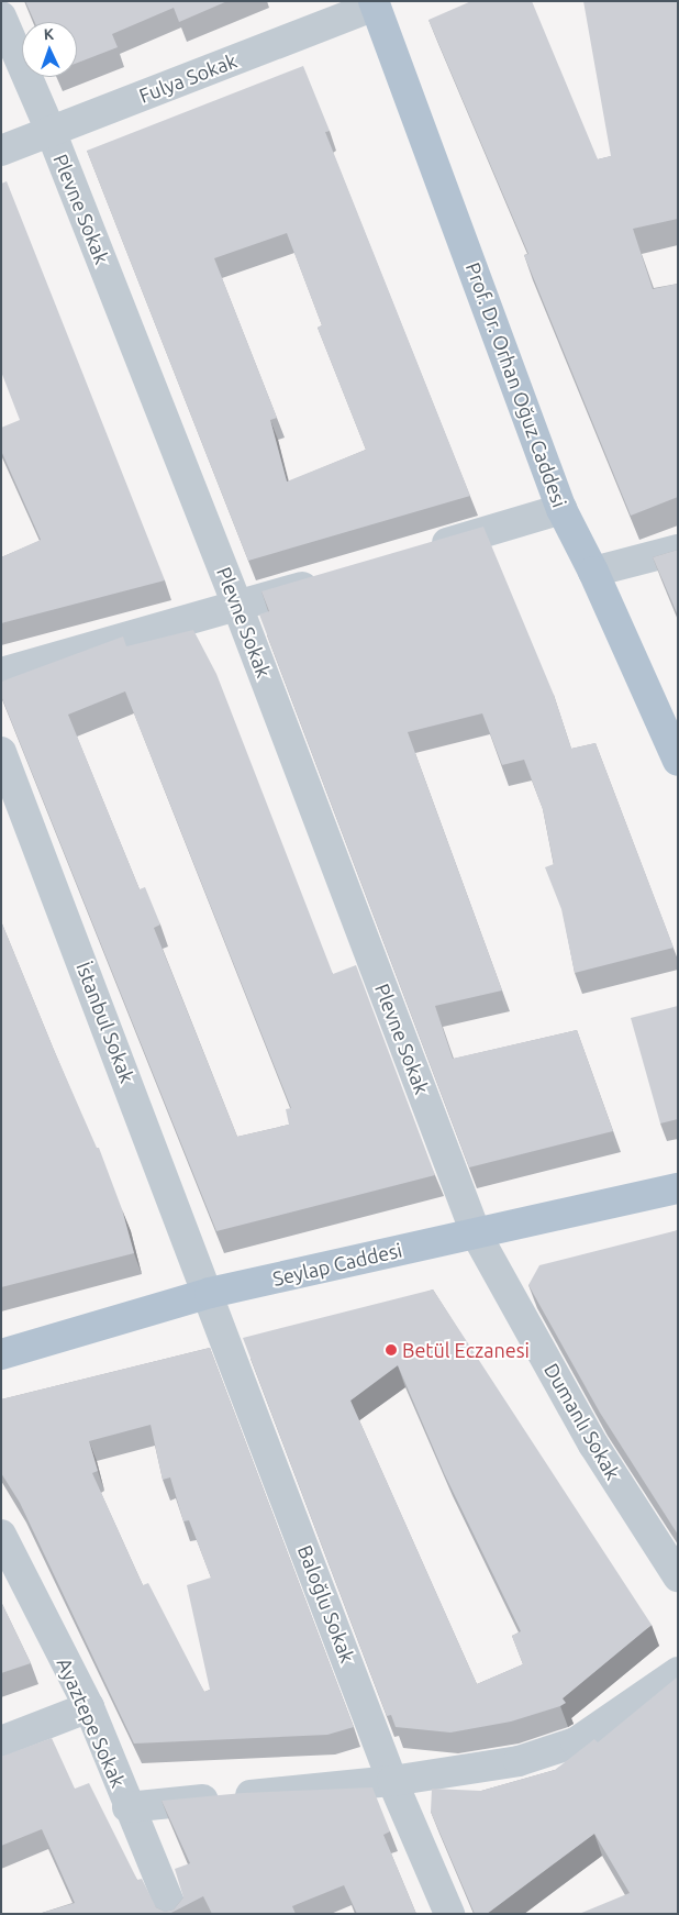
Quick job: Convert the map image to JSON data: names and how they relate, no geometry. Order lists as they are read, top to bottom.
{
  "streets": {
    "main road": ["Prof. Dr. Orhan Oğuz Caddesi", "Seylap Caddesi"],
    "street": [
      "Fulya Sokak",
      "Plevne Sokak",
      "İstanbul Sokak",
      "Dumanlı Sokak",
      "Baloğlu Sokak",
      "Ayaztepe Sokak"
    ]
  },
  "crossings": [
    ["Fulya Sokak", "Plevne Sokak"],
    ["Fulya Sokak", "Prof. Dr. Orhan Oğuz Caddesi"],
    ["Plevne Sokak", "Seylap Caddesi"],
    ["Plevne Sokak", "Dumanlı Sokak"],
    ["İstanbul Sokak", "Seylap Caddesi"],
    ["İstanbul Sokak", "Baloğlu Sokak"],
    ["Seylap Caddesi", "Dumanlı Sokak"],
    ["Seylap Caddesi", "Baloğlu Sokak"]
  ],
  "places": ["Betül Eczanesi"],
  "north": "top"
}
